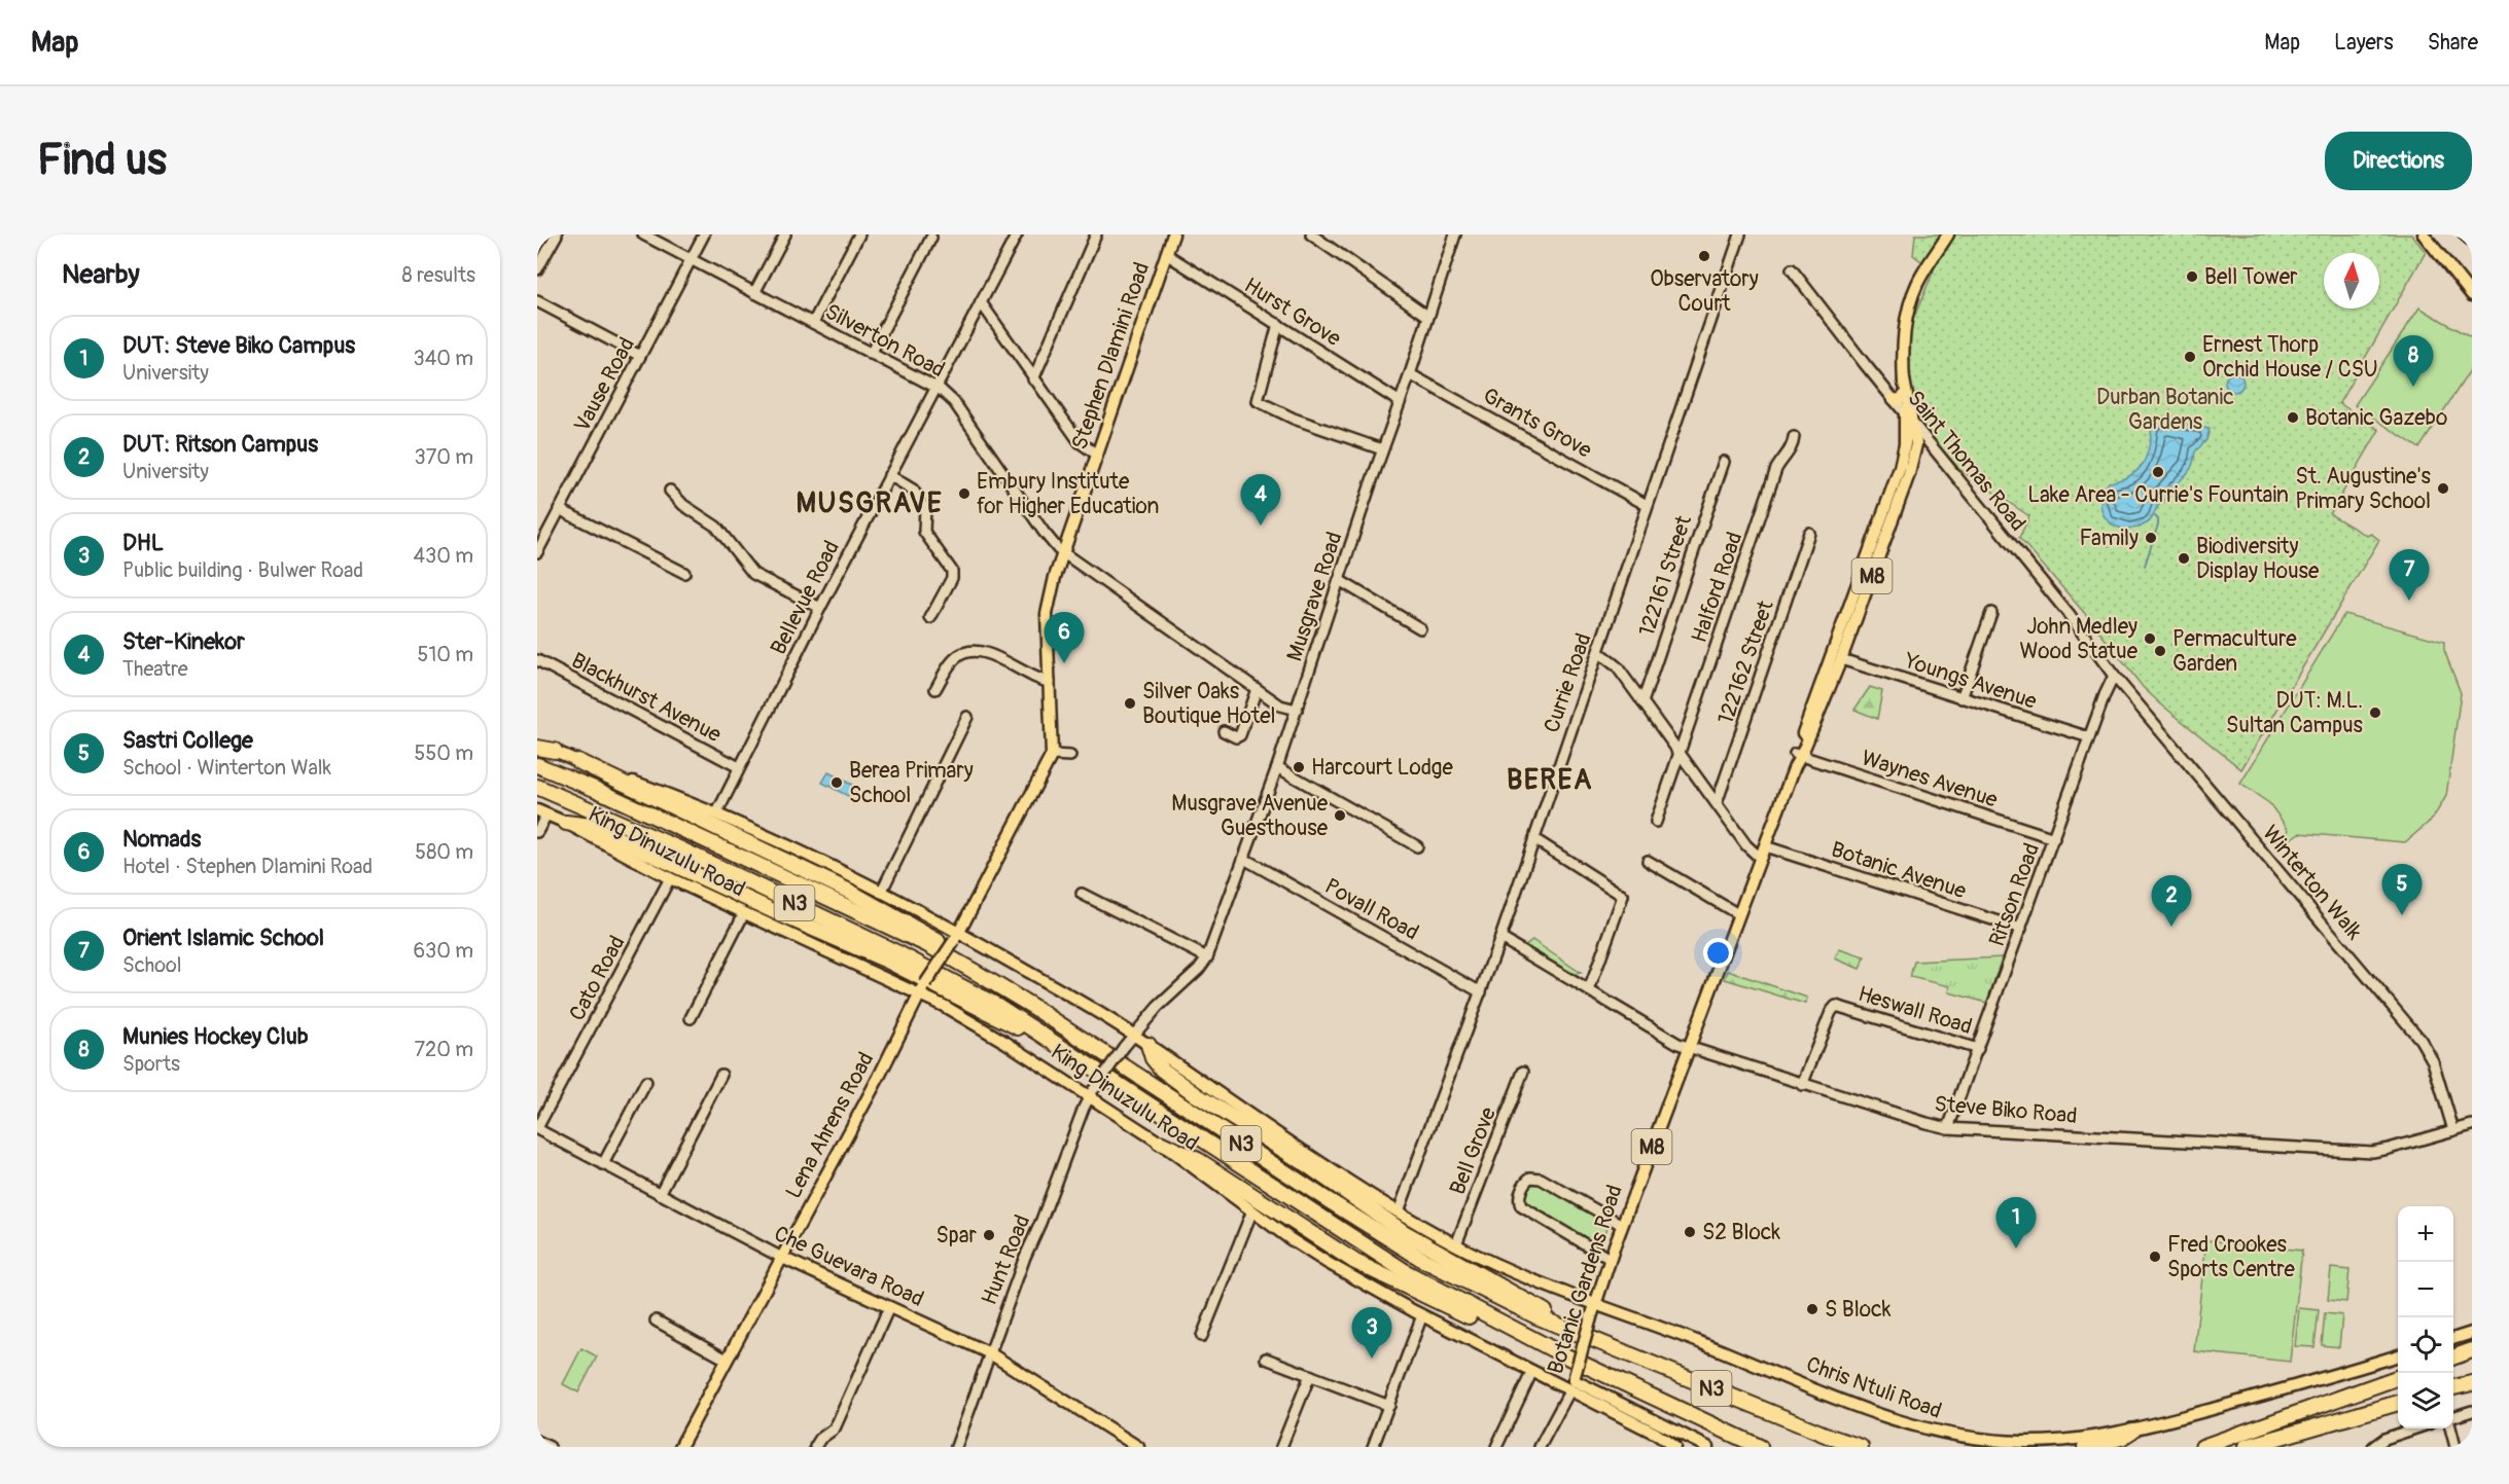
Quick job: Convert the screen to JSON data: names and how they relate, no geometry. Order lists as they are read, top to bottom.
{
  "streets": {
    "highway": ["N3"],
    "main road": [
      "Stephen Dlamini Road",
      "M8",
      "King Dinuzulu Road",
      "Lena Ahrens Road",
      "Che Guevara Road",
      "Botanic Gardens Road",
      "Chris Ntuli Road"
    ],
    "street": [
      "Hurst Grove",
      "Silverton Road",
      "Vause Road",
      "Grants Grove",
      "Saint Thomas Road",
      "122161 Street",
      "Halford Road",
      "Musgrave Road",
      "Bellevue Road",
      "122162 Street",
      "Youngs Avenue",
      "Currie Road",
      "Blackhurst Avenue",
      "Waynes Avenue",
      "Botanic Avenue",
      "Winterton Walk",
      "Ritson Road",
      "Povall Road",
      "Cato Road",
      "Heswall Road",
      "Steve Biko Road",
      "Bell Grove",
      "Hunt Road"
    ]
  },
  "crossings": [
    ["Hurst Grove", "Stephen Dlamini Road"],
    ["Hurst Grove", "Musgrave Road"],
    ["Silverton Road", "Stephen Dlamini Road"],
    ["Silverton Road", "Vause Road"],
    ["Silverton Road", "Musgrave Road"],
    ["Silverton Road", "Bellevue Road"],
    ["Stephen Dlamini Road", "King Dinuzulu Road"],
    ["Stephen Dlamini Road", "Lena Ahrens Road"],
    ["Grants Grove", "Musgrave Road"],
    ["Grants Grove", "Currie Road"],
    ["Saint Thomas Road", "Winterton Walk"],
    ["Saint Thomas Road", "Ritson Road"],
    ["Saint Thomas Road", "Botanic Gardens Road"],
    ["M8", "King Dinuzulu Road"],
    ["M8", "Botanic Gardens Road"],
    ["Musgrave Road", "King Dinuzulu Road"],
    ["Musgrave Road", "Povall Road"],
    ["Musgrave Road", "Hunt Road"],
    ["Bellevue Road", "Blackhurst Avenue"],
    ["Bellevue Road", "King Dinuzulu Road"],
    ["Youngs Avenue", "Ritson Road"],
    ["Youngs Avenue", "Botanic Gardens Road"],
    ["Currie Road", "King Dinuzulu Road"],
    ["Currie Road", "Povall Road"],
    ["Currie Road", "Steve Biko Road"],
    ["Waynes Avenue", "Ritson Road"],
    ["Waynes Avenue", "Botanic Gardens Road"],
    ["King Dinuzulu Road", "Cato Road"],
    ["King Dinuzulu Road", "Lena Ahrens Road"],
    ["King Dinuzulu Road", "Bell Grove"],
    ["King Dinuzulu Road", "Hunt Road"],
    ["King Dinuzulu Road", "Botanic Gardens Road"],
    ["King Dinuzulu Road", "Chris Ntuli Road"],
    ["Botanic Avenue", "Ritson Road"],
    ["Botanic Avenue", "Botanic Gardens Road"],
    ["Winterton Walk", "Ritson Road"],
    ["Winterton Walk", "Steve Biko Road"],
    ["Ritson Road", "Heswall Road"],
    ["Ritson Road", "Steve Biko Road"],
    ["Cato Road", "Che Guevara Road"],
    ["Heswall Road", "Steve Biko Road"],
    ["Steve Biko Road", "Botanic Gardens Road"],
    ["Lena Ahrens Road", "Che Guevara Road"],
    ["Hunt Road", "Che Guevara Road"],
    ["Botanic Gardens Road", "Chris Ntuli Road"]
  ],
  "districts": ["MUSGRAVE", "BEREA"],
  "parks": ["Durban Botanic Gardens"],
  "places": [
    "Observatory Court",
    "Bell Tower",
    "Ernest Thorp Orchid House / CSU",
    "Botanic Gazebo",
    "Lake Area - Currie's Fountain",
    "St. Augustine's Primary School",
    "Embury Institute for Higher Education",
    "Family",
    "Biodiversity Display House",
    "John Medley Wood Statue",
    "Permaculture Garden",
    "Silver Oaks Boutique Hotel",
    "DUT: M.L. Sultan Campus",
    "Harcourt Lodge",
    "Berea Primary School",
    "Musgrave Avenue Guesthouse",
    "S2 Block",
    "Spar",
    "Fred Crookes Sports Centre",
    "S Block"
  ],
  "north": "top",
  "page": {
    "header": "Map",
    "nav": ["Map", "Layers", "Share"],
    "buttons": "Directions",
    "title": "Find us",
    "heading": ["Nearby", "8 results"],
    "list": [
      {
        "mark": "1",
        "name": "DUT: Steve Biko Campus",
        "note": "University",
        "value": "340 m"
      },
      {
        "mark": "2",
        "name": "DUT: Ritson Campus",
        "note": "University",
        "value": "370 m"
      },
      {
        "mark": "3",
        "name": "DHL",
        "note": "Public building · Bulwer Road",
        "value": "430 m"
      },
      {
        "mark": "4",
        "name": "Ster-Kinekor",
        "note": "Theatre",
        "value": "510 m"
      },
      {
        "mark": "5",
        "name": "Sastri College",
        "note": "School · Winterton Walk",
        "value": "550 m"
      },
      {
        "mark": "6",
        "name": "Nomads",
        "note": "Hotel · Stephen Dlamini Road",
        "value": "580 m"
      },
      {
        "mark": "7",
        "name": "Orient Islamic School",
        "note": "School",
        "value": "630 m"
      },
      {
        "mark": "8",
        "name": "Munies Hockey Club",
        "note": "Sports",
        "value": "720 m"
      }
    ],
    "pins": [
      "8",
      "4",
      "7",
      "6",
      "5",
      "2",
      "1",
      "3"
    ],
    "map_buttons": ["+", "−"]
  }
}
